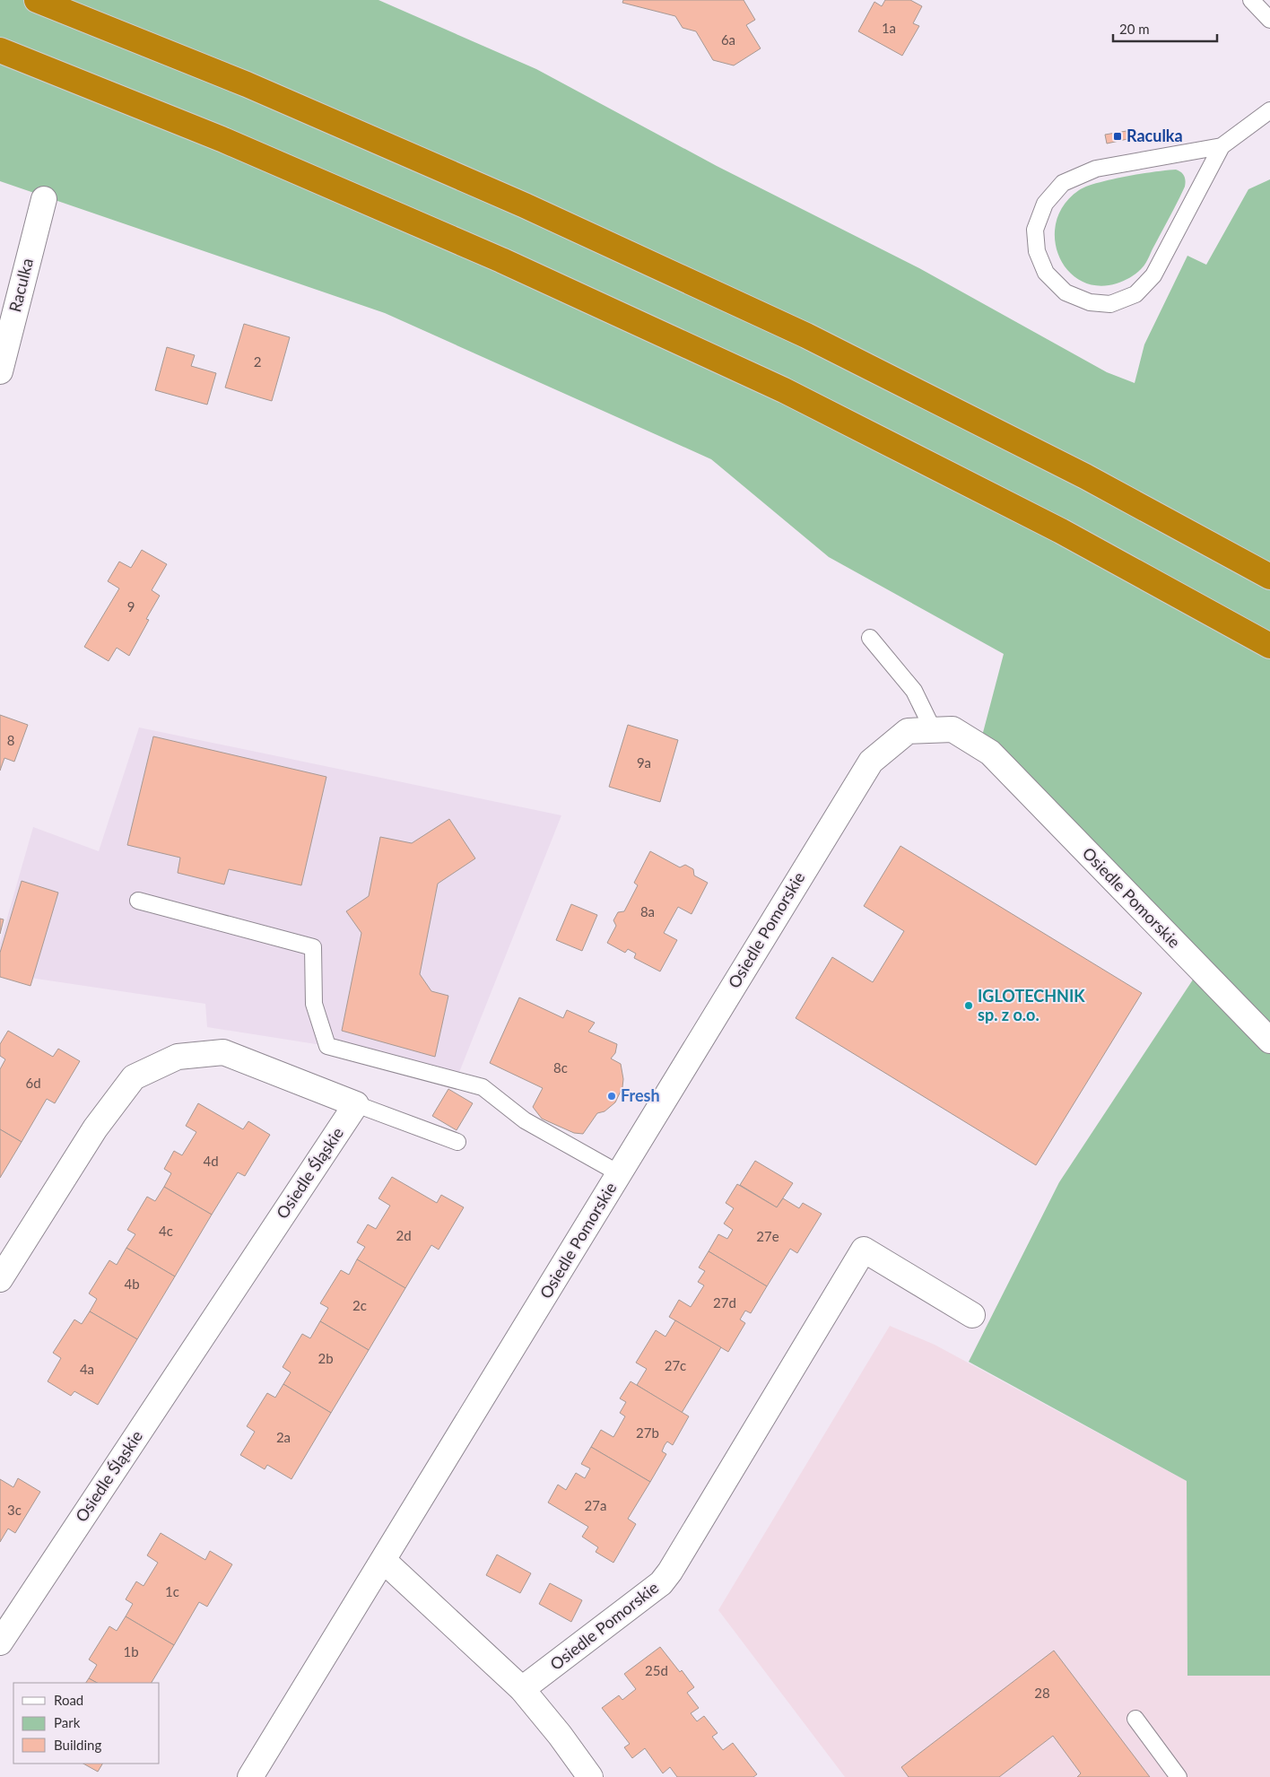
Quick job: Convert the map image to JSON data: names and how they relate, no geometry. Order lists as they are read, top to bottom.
{
  "streets": {
    "street": ["Raculka", "Osiedle Pomorskie", "Osiedle Śląskie"]
  },
  "places": {
    "transit": ["Raculka"],
    "other": ["IGLOTECHNIK sp. z o.o.", "Fresh"]
  },
  "house_numbers": [
    "1a",
    "6a",
    "2",
    "9",
    "8",
    "9a",
    "8a",
    "8c",
    "6d",
    "4d",
    "4c",
    "2d",
    "27e",
    "4b",
    "27d",
    "2c",
    "2b",
    "27c",
    "4a",
    "27b",
    "2a",
    "27a",
    "3c",
    "1c",
    "1b",
    "25d",
    "28"
  ],
  "legend": ["Road", "Park", "Building"],
  "scale_bar": "20 m"
}
